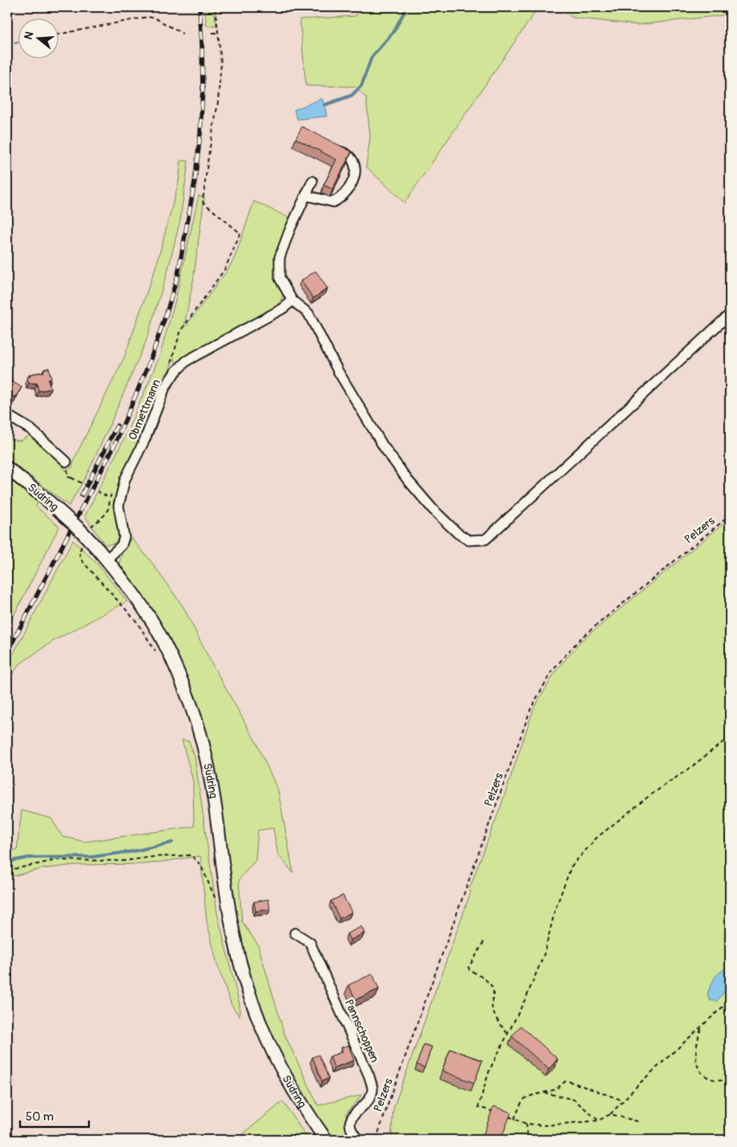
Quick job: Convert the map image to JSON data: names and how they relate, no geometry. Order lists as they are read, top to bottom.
{
  "streets": {
    "main road": ["Südring"],
    "street": ["Obmettmann", "Pannschoppen"],
    "path": ["Pelzers"]
  },
  "crossings": [
    ["Obmettmann", "Südring"]
  ],
  "scale_bar": "50 m",
  "north": "left"
}
